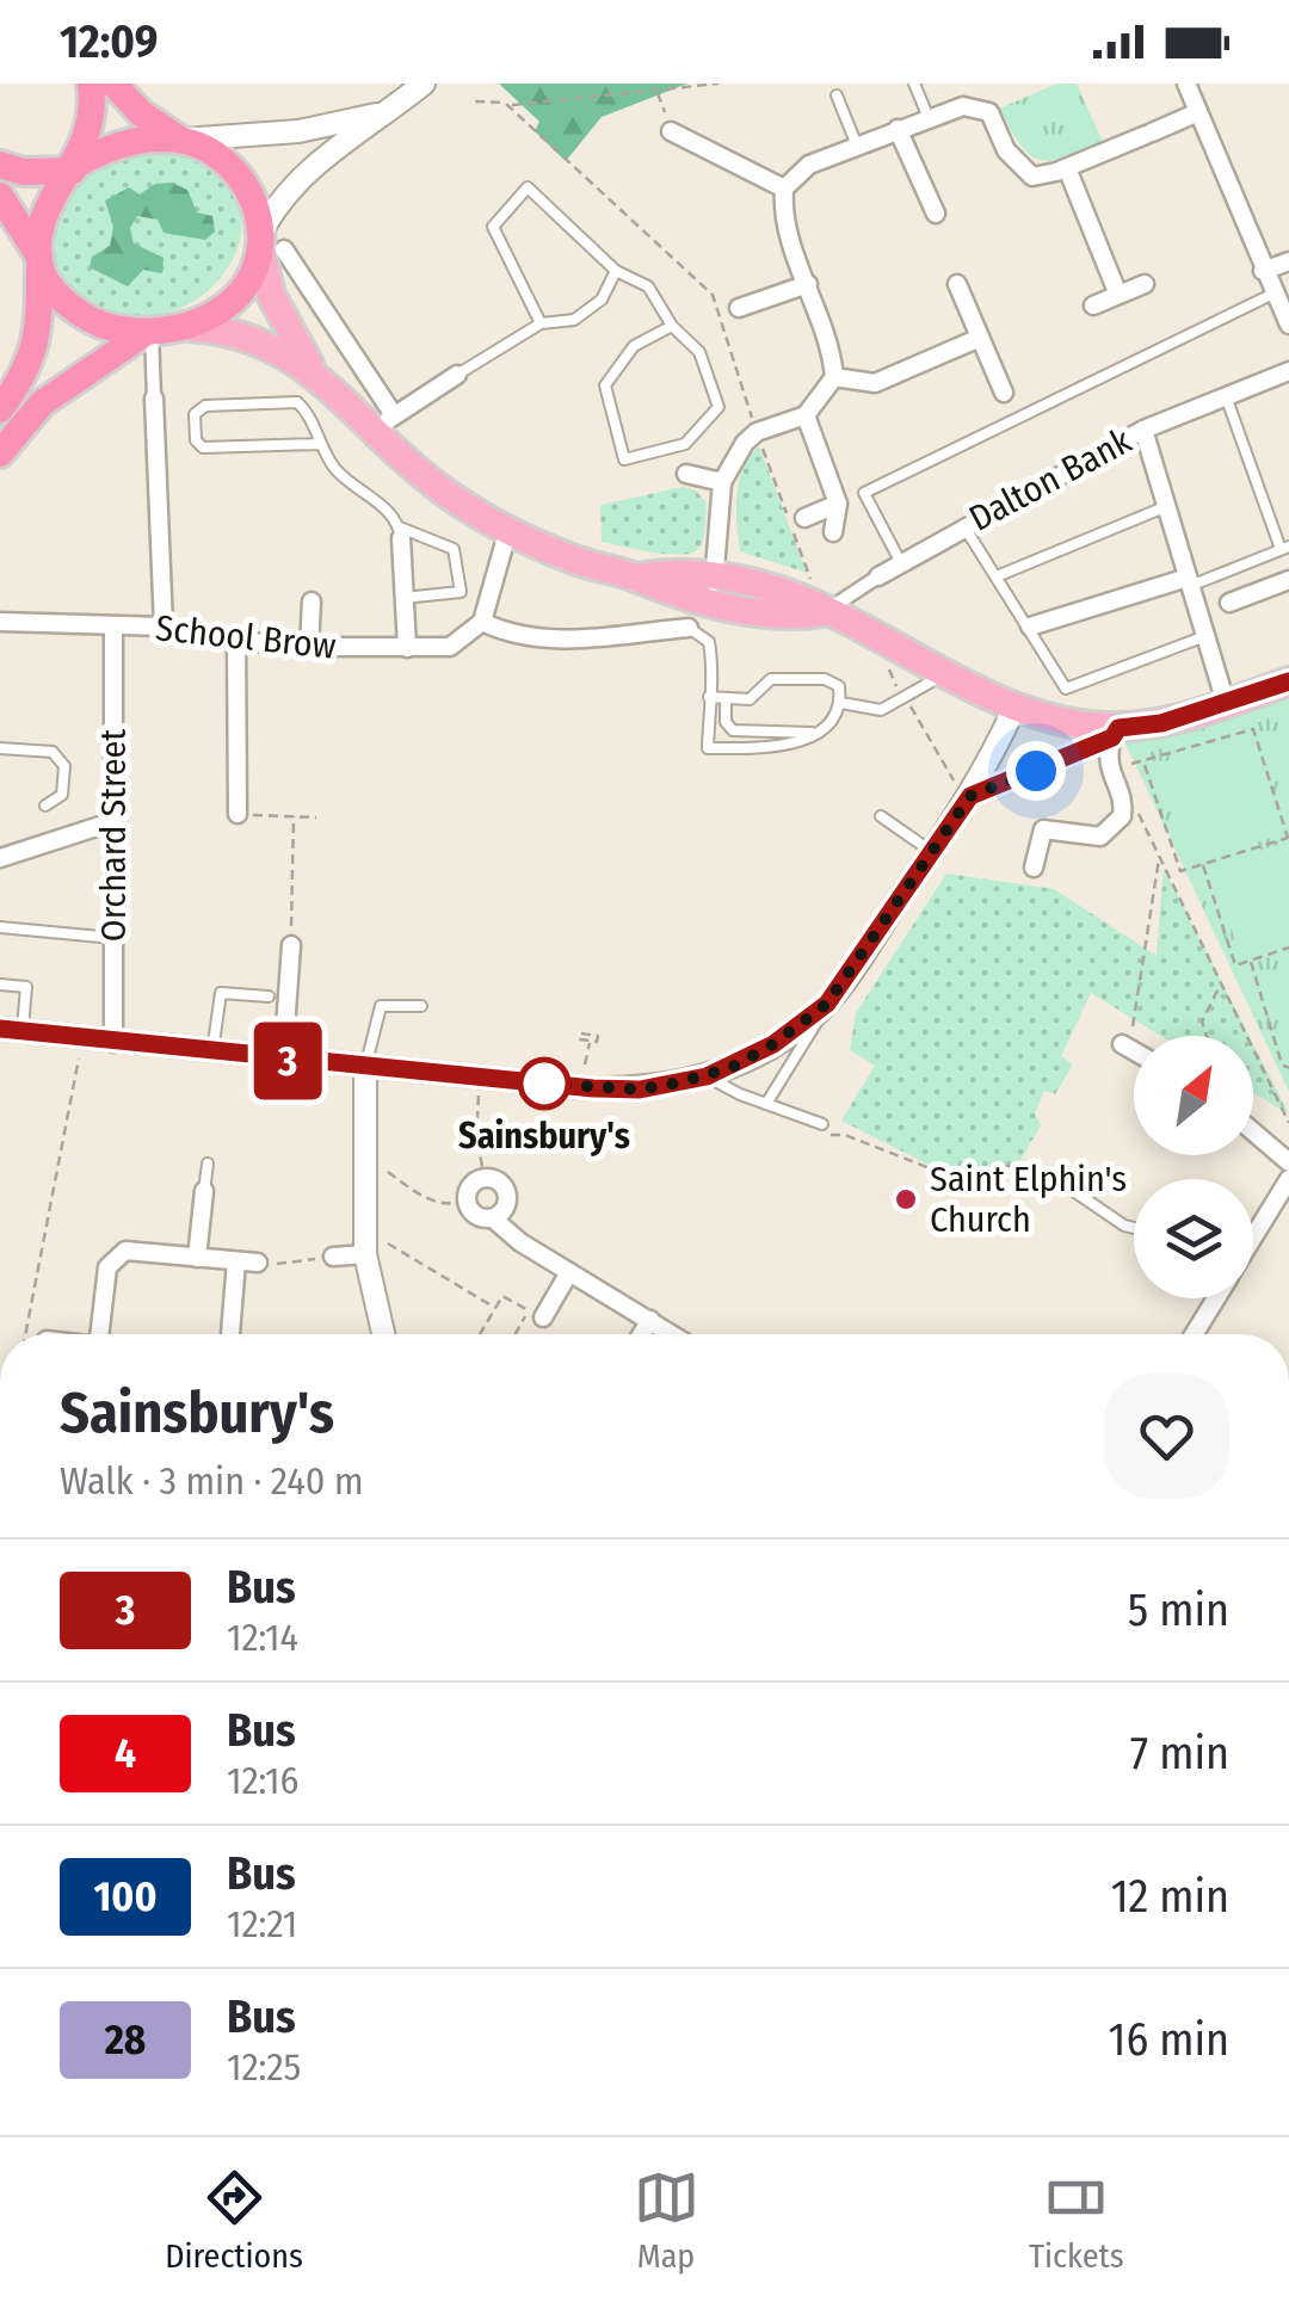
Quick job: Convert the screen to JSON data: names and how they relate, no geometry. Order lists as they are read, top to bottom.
{
  "streets": {
    "street": ["Dalton Bank", "School Brow", "Orchard Street"]
  },
  "crossings": [
    ["School Brow", "Orchard Street"]
  ],
  "places": ["Sainsbury's", "Saint Elphin's Church"],
  "lines": ["bus line 3"],
  "north": "top right",
  "page": {
    "status": "12:09",
    "on_map": "3",
    "heading": ["Sainsbury's", "Walk · 3 min · 240 m"],
    "list": [
      {
        "mark": "3",
        "name": "Bus",
        "note": "12:14",
        "value": "5 min"
      },
      {
        "mark": "4",
        "name": "Bus",
        "note": "12:16",
        "value": "7 min"
      },
      {
        "mark": "100",
        "name": "Bus",
        "note": "12:21",
        "value": "12 min"
      },
      {
        "mark": "28",
        "name": "Bus",
        "note": "12:25",
        "value": "16 min"
      }
    ],
    "tabs": ["Directions", "Map", "Tickets"]
  }
}
